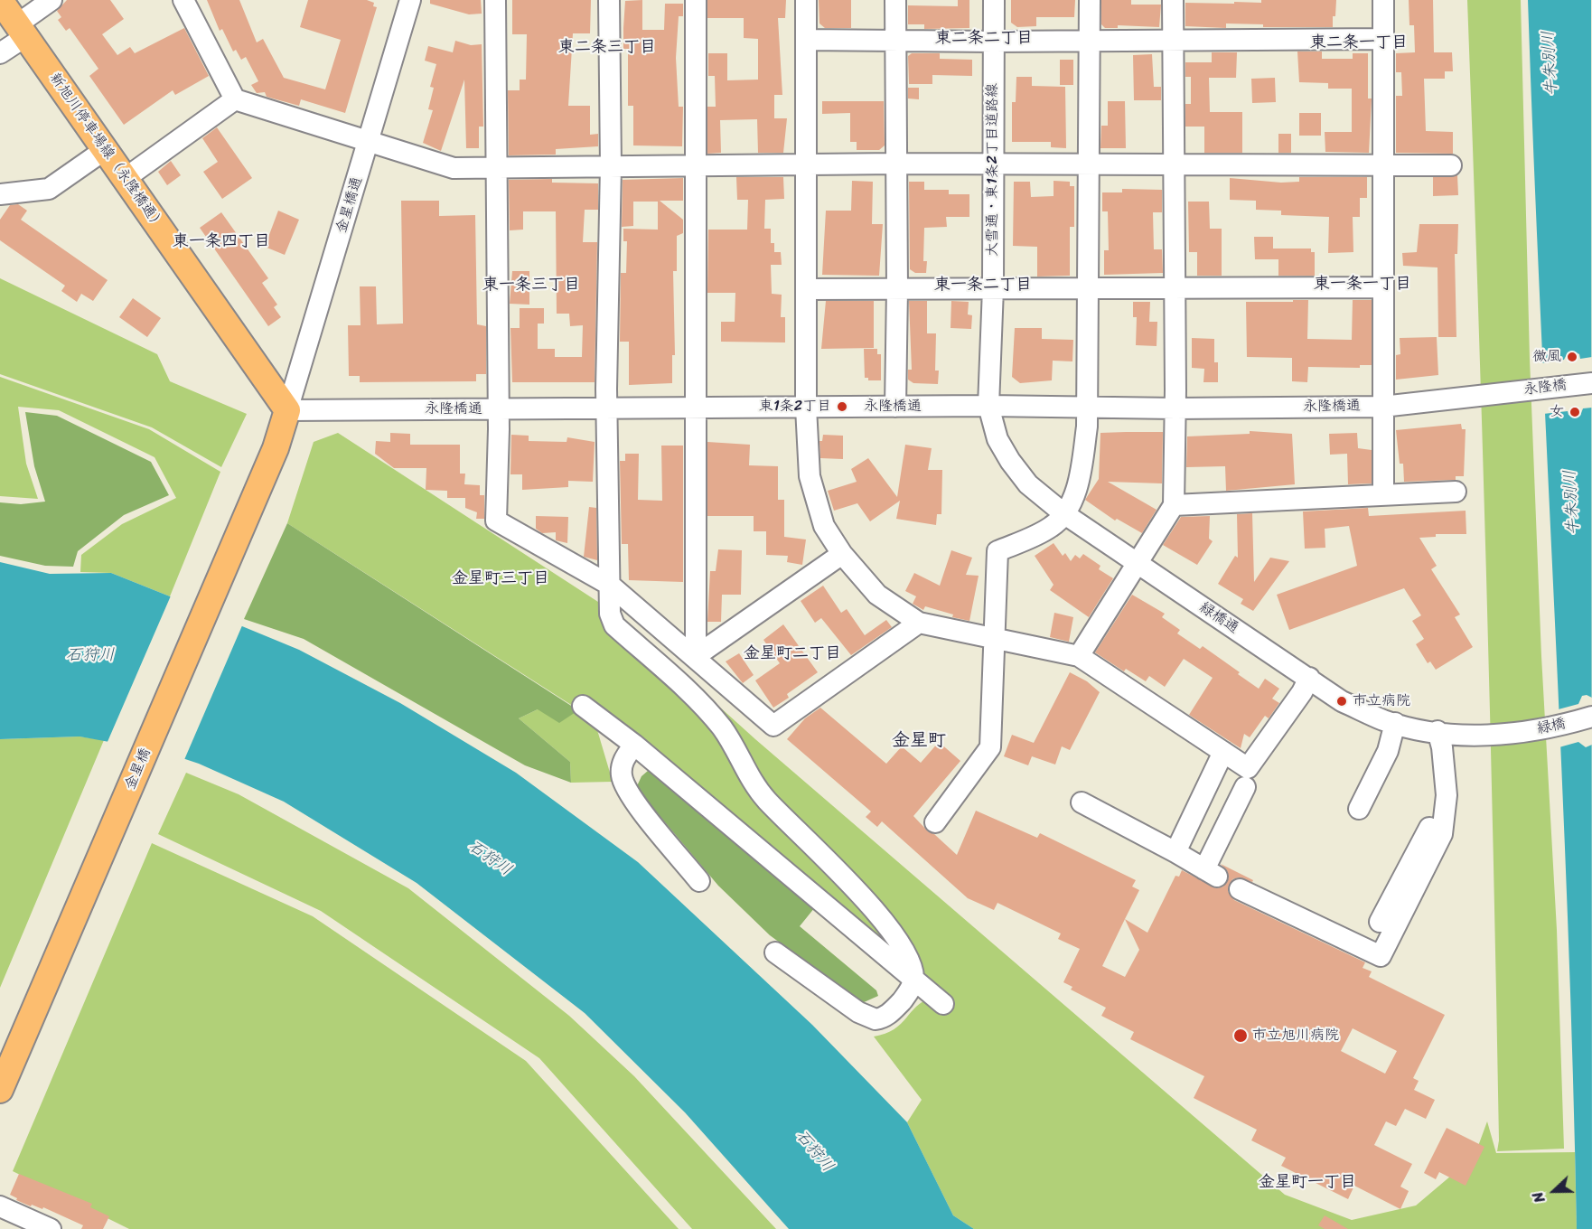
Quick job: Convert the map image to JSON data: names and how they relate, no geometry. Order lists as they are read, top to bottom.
{
  "streets": {
    "main road": ["新旭川停車場線（永隆橋通）", "金星橋"],
    "street": [
      "大雪通・東1条2丁目道路線",
      "金星橋通",
      "永隆橋",
      "永隆橋通",
      "緑橋通",
      "緑橋"
    ]
  },
  "crossings": [
    ["新旭川停車場線（永隆橋通）", "金星橋通"],
    ["新旭川停車場線（永隆橋通）", "永隆橋通"],
    ["新旭川停車場線（永隆橋通）", "金星橋"],
    ["大雪通・東1条2丁目道路線", "永隆橋通"],
    ["大雪通・東1条2丁目道路線", "緑橋通"],
    ["金星橋通", "永隆橋通"],
    ["金星橋通", "金星橋"],
    ["永隆橋", "永隆橋通"],
    ["永隆橋通", "緑橋通"],
    ["永隆橋通", "金星橋"],
    ["緑橋通", "緑橋"]
  ],
  "districts": [
    "東二条二丁目",
    "東二条一丁目",
    "東二条三丁目",
    "東一条四丁目",
    "東一条一丁目",
    "東一条三丁目",
    "東一条二丁目",
    "金星町三丁目",
    "金星町二丁目",
    "金星町",
    "金星町一丁目"
  ],
  "water": ["牛朱別川", "石狩川"],
  "places": [
    "微風",
    "東1条2丁目",
    "女",
    "市立病院",
    "市立旭川病院"
  ],
  "north": "left"
}
